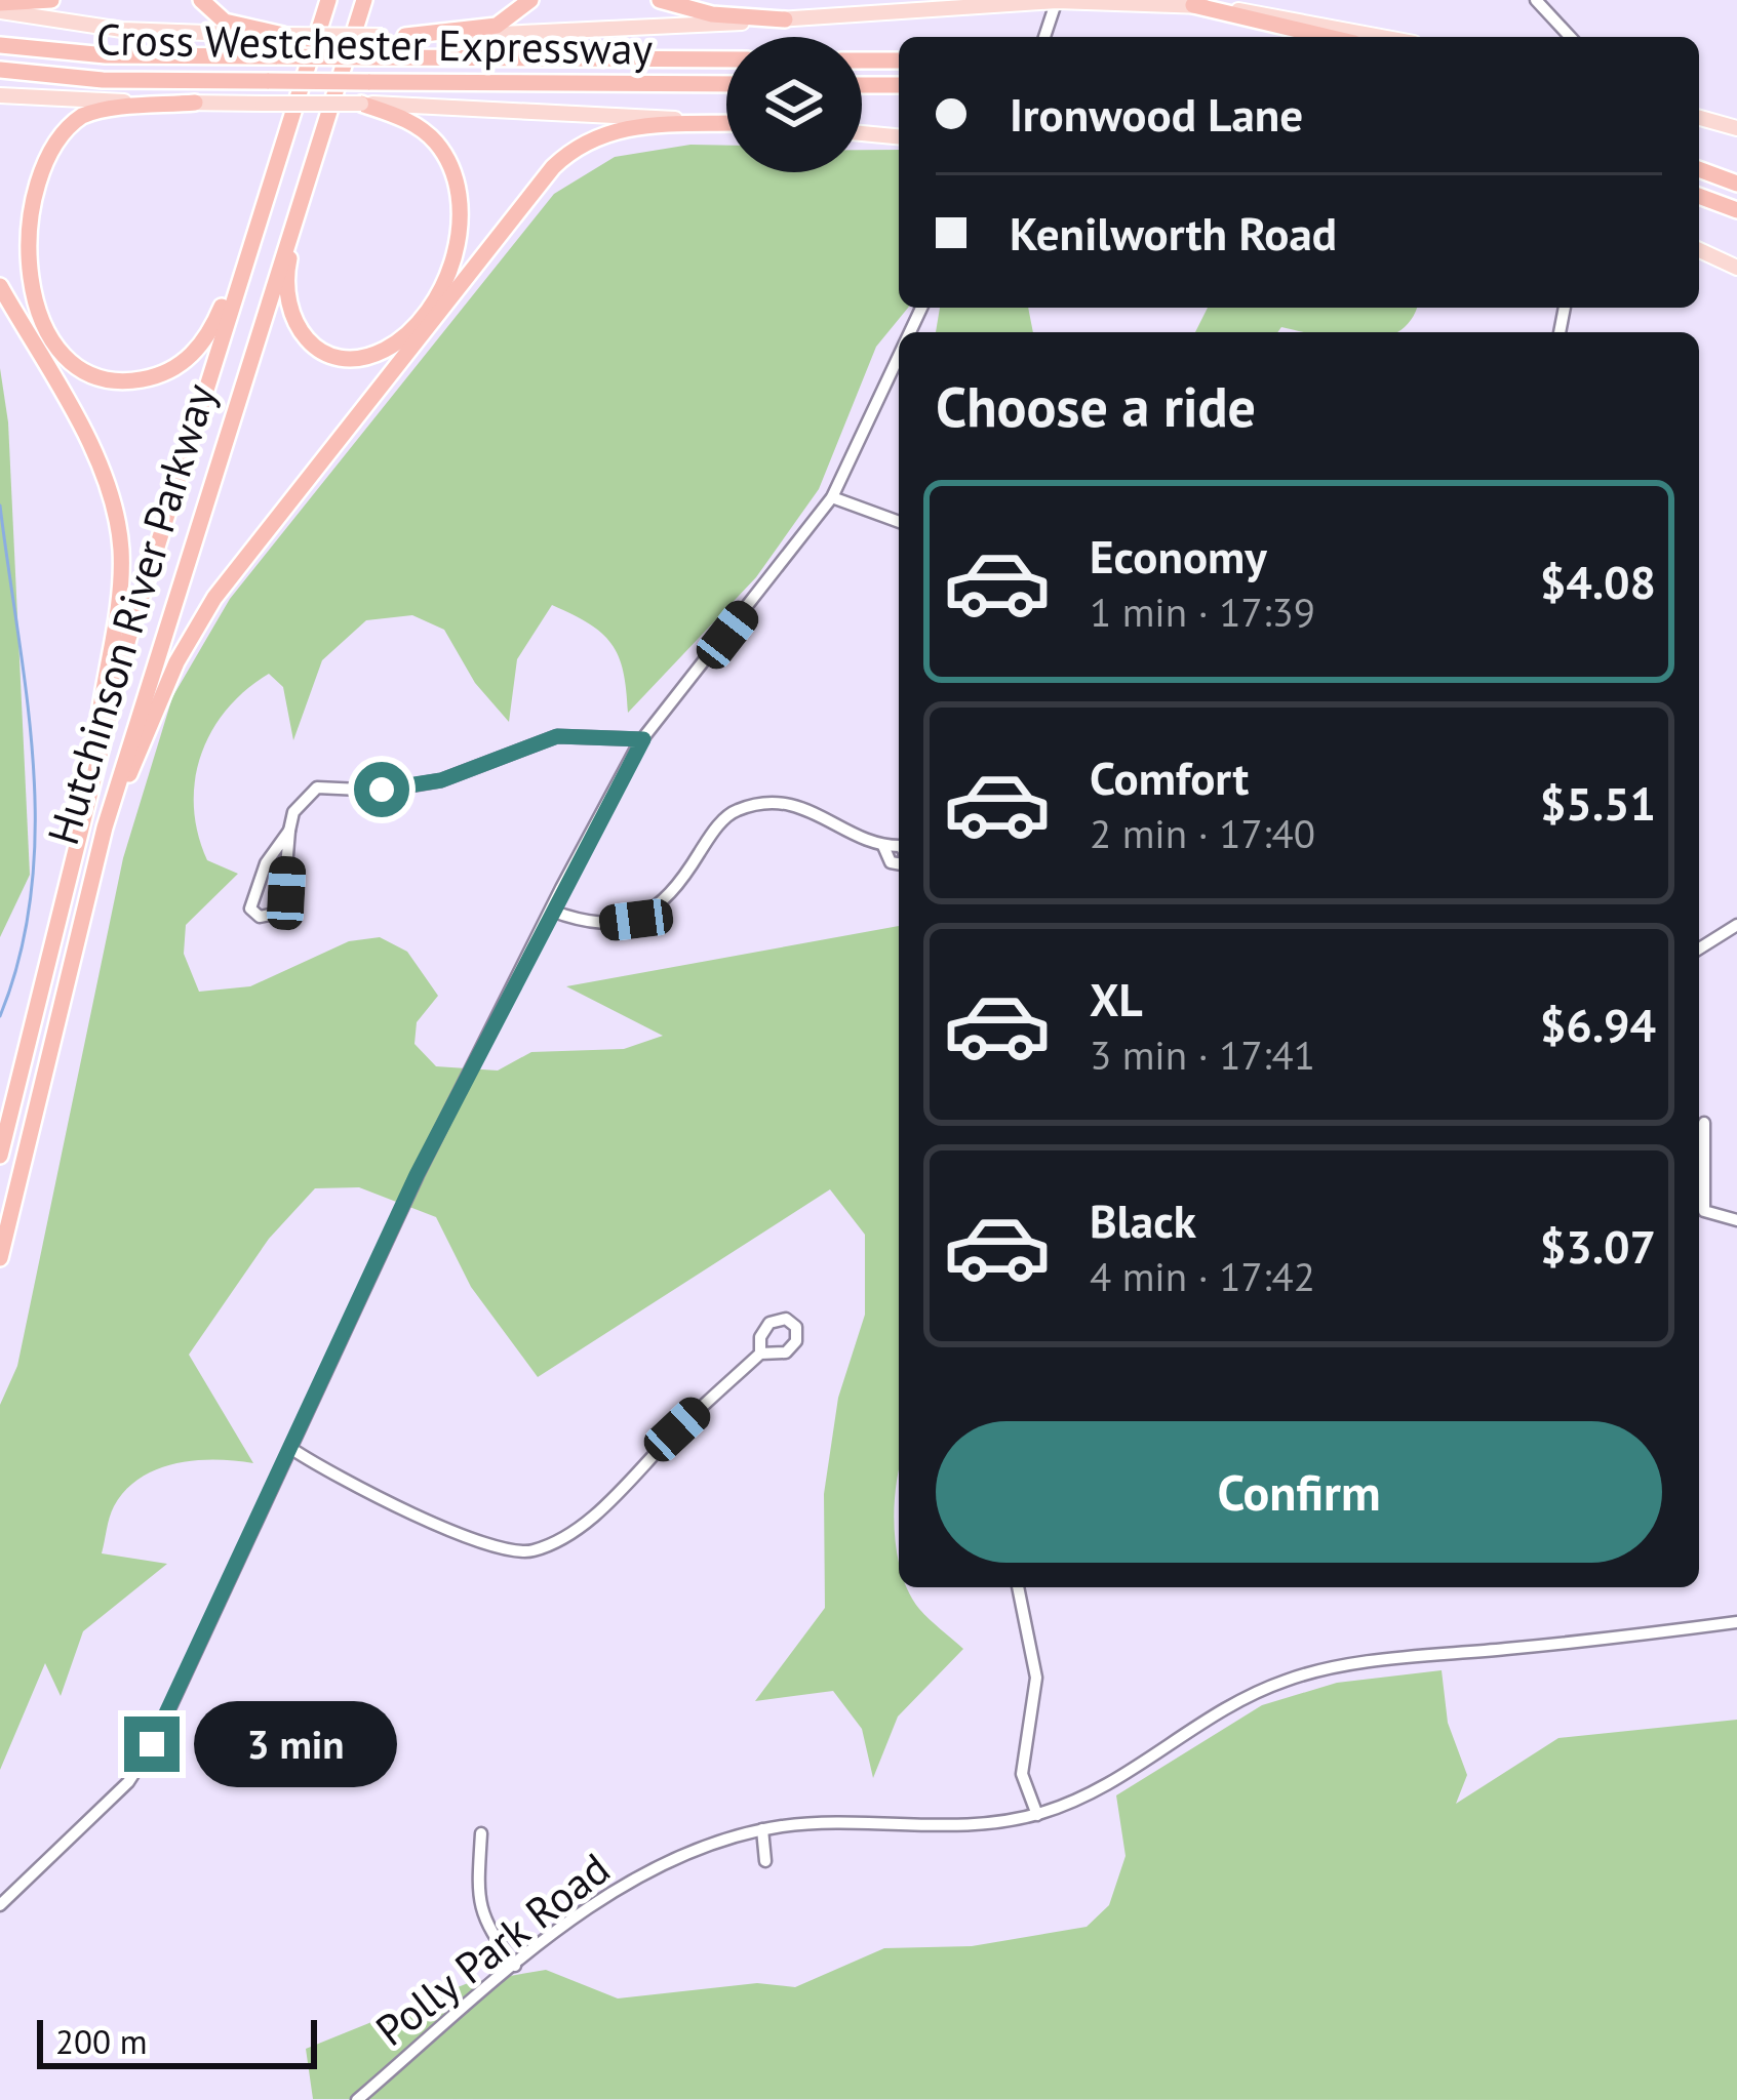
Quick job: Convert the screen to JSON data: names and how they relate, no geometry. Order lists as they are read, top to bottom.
{
  "streets": {
    "highway": ["Cross Westchester Expressway", "Hutchinson River Parkway"],
    "street": ["Polly Park Road"]
  },
  "scale_bar": "200 m",
  "page": {
    "banner": ["Ironwood Lane", "Kenilworth Road"],
    "heading": "Choose a ride",
    "list": [
      {
        "name": "Economy",
        "note": "1 min · 17:39",
        "value": "$4.08"
      },
      {
        "name": "Comfort",
        "note": "2 min · 17:40",
        "value": "$5.51"
      },
      {
        "name": "XL",
        "note": "3 min · 17:41",
        "value": "$6.94"
      },
      {
        "name": "Black",
        "note": "4 min · 17:42",
        "value": "$3.07"
      }
    ],
    "buttons": "Confirm",
    "bubble": "3 min",
    "scale": "200 m"
  }
}
